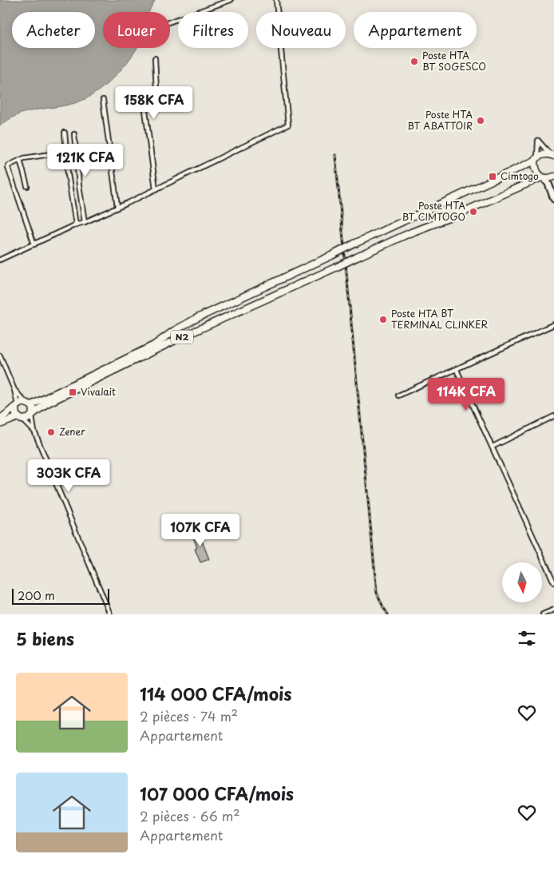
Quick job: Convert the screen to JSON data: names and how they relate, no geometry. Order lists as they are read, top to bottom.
{
  "streets": {
    "highway": ["N2"]
  },
  "places": {
    "other": [
      "Poste HTA BT SOGESCO",
      "Poste HTA BT ABATTOIR",
      "Poste HTA BT CIMTOGO",
      "Poste HTA BT TERMINAL CLINKER",
      "Zener"
    ],
    "transit": ["Cimtogo", "Vivalait"]
  },
  "scale_bar": "200 m",
  "north": "bottom",
  "page": {
    "chip": [
      "Acheter",
      "Louer",
      "Filtres",
      "Nouveau",
      "Appartement"
    ],
    "price": [
      "158K CFA",
      "121K CFA",
      "114K CFA",
      "303K CFA",
      "107K CFA"
    ],
    "scale": "200 m",
    "heading": "5 biens",
    "list": [
      {
        "name": "114 000 CFA/mois",
        "note": "2 pièces · 74 m² · Appartement"
      },
      {
        "name": "107 000 CFA/mois",
        "note": "2 pièces · 66 m² · Appartement"
      }
    ]
  }
}
